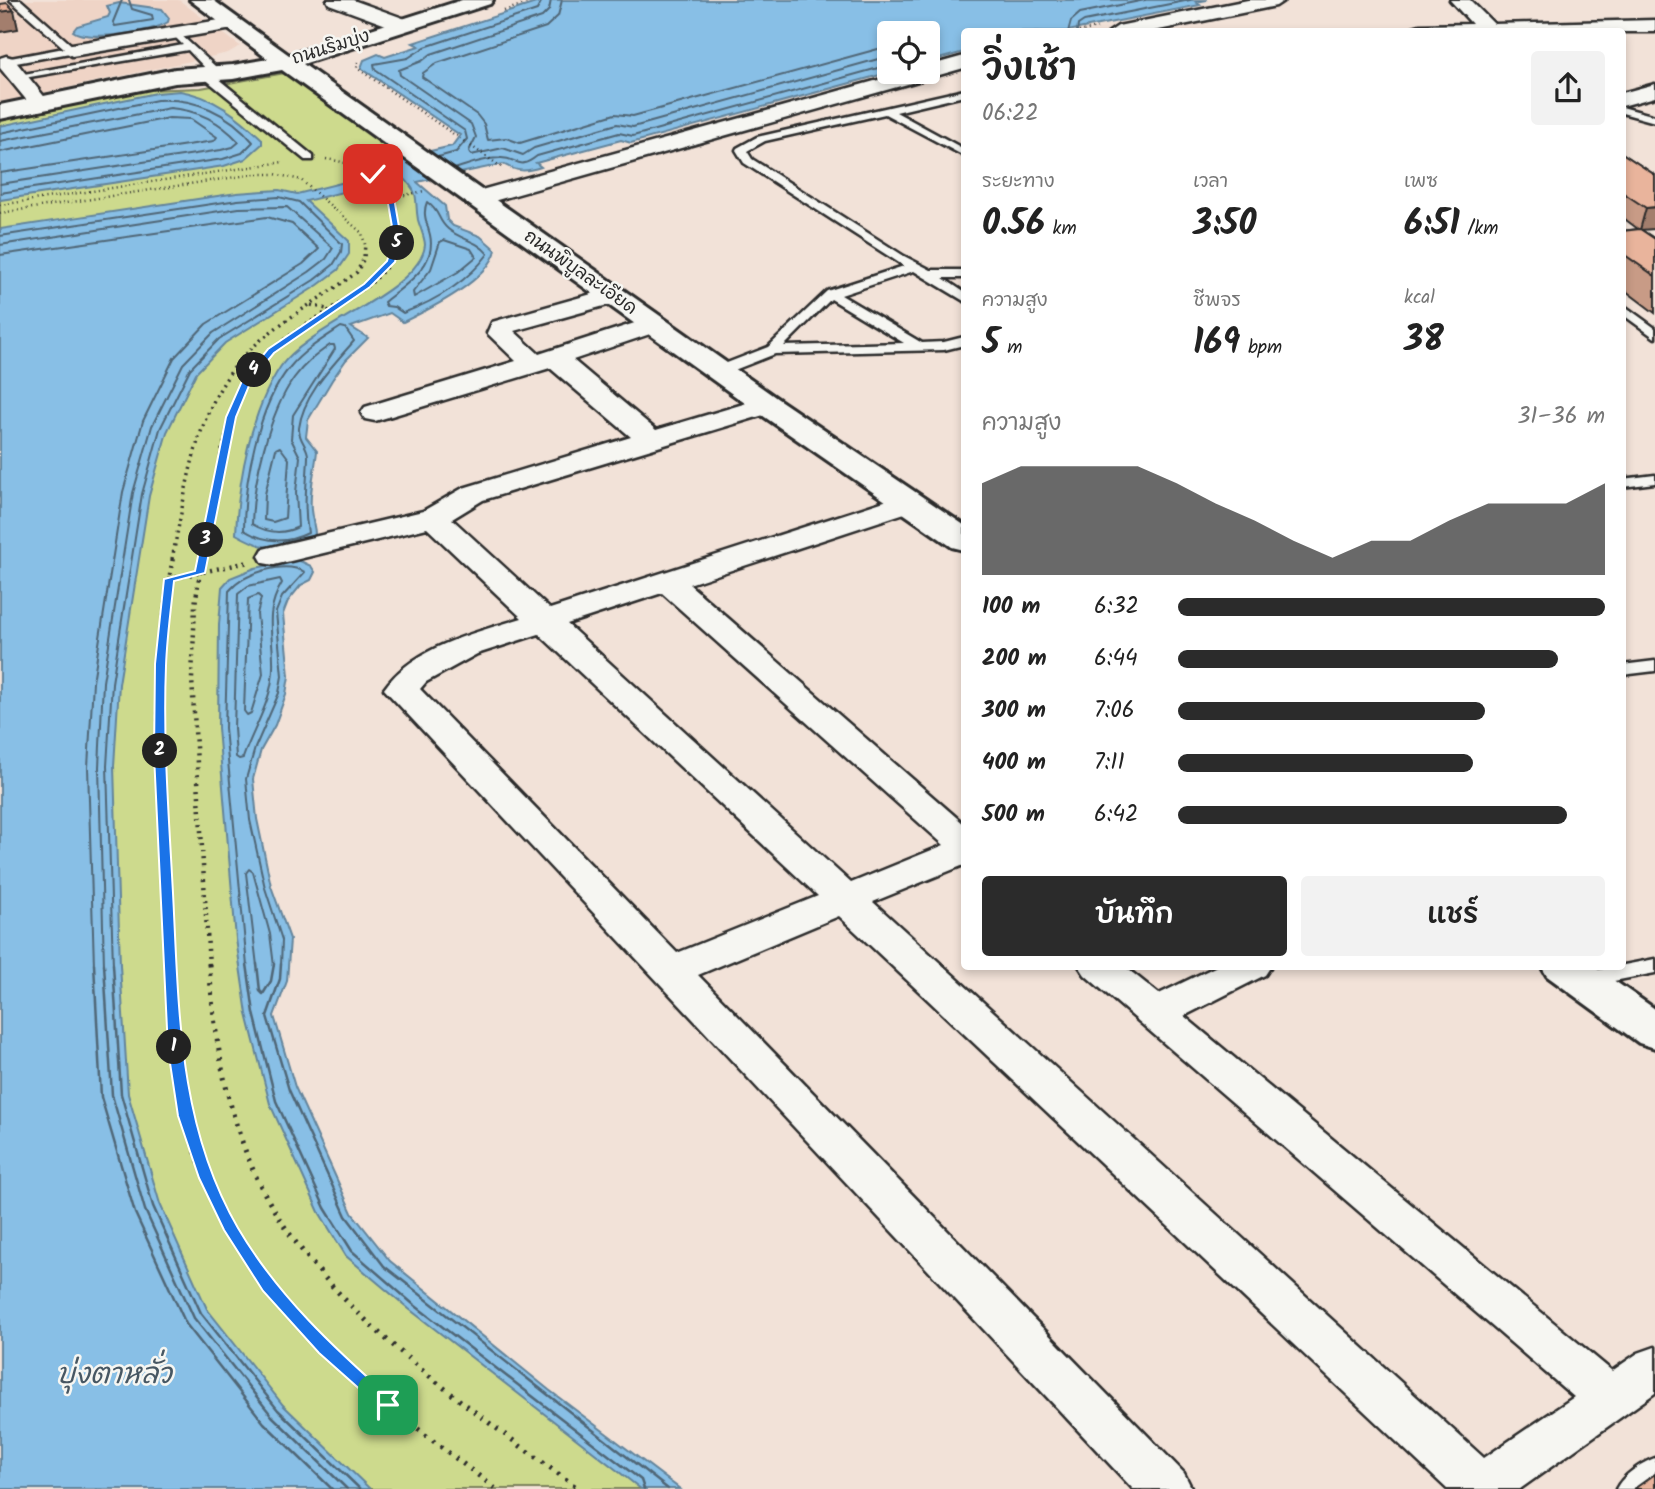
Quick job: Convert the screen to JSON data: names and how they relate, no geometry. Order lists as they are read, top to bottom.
{
  "streets": {
    "street": ["ถนนริมบุ่ง", "ถนนพิบูลละเอียด"]
  },
  "crossings": [
    ["ถนนริมบุ่ง", "ถนนพิบูลละเอียด"]
  ],
  "water": ["บุ่งตาหลั่ว"],
  "page": {
    "heading": ["วิ่งเช้า", "06:22"],
    "stats": [
      ["ระยะทาง", "0.56 km"],
      ["เวลา", "3:50"],
      ["เพซ", "6:51 /km"],
      ["ความสูง", "5 m"],
      ["ชีพจร", "169 bpm"],
      ["kcal", "38"]
    ],
    "pins": [
      "5",
      "4",
      "3",
      "2",
      "1"
    ],
    "chart": ["ความสูง", "31–36 m"],
    "list": [
      {
        "name": "100 m",
        "note": "6:32"
      },
      {
        "name": "200 m",
        "note": "6:44"
      },
      {
        "name": "300 m",
        "note": "7:06"
      },
      {
        "name": "400 m",
        "note": "7:11"
      },
      {
        "name": "500 m",
        "note": "6:42"
      }
    ],
    "buttons": ["บันทึก", "แชร์"]
  }
}
